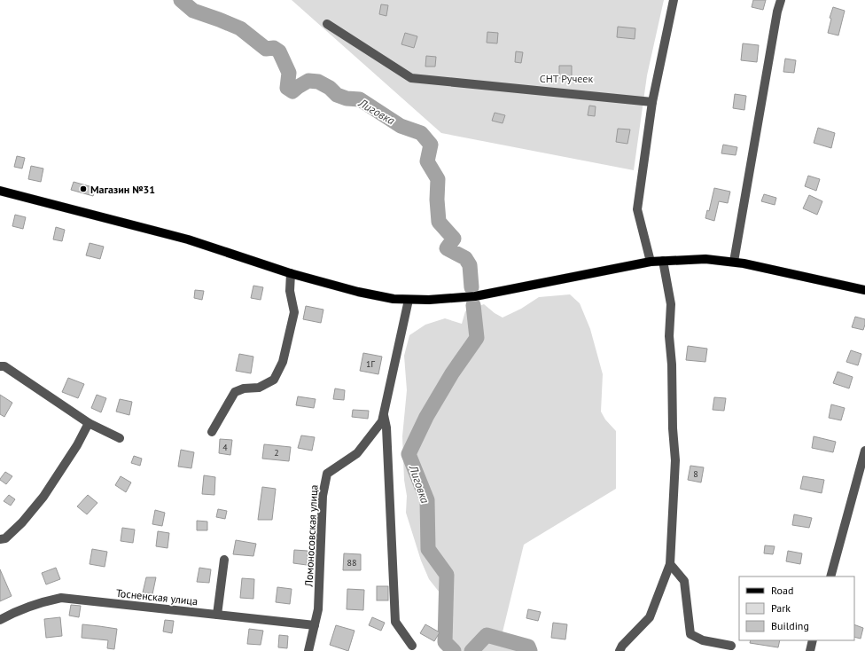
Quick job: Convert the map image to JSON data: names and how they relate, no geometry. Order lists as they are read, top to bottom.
{
  "streets": {
    "street": ["Ломоносовская улица", "Тосненская улица"]
  },
  "crossings": [
    ["Ломоносовская улица", "Тосненская улица"]
  ],
  "water": ["Лиговка"],
  "parks": ["СНТ Ручеек"],
  "places": ["Магазин №31"],
  "house_numbers": [
    "1Г",
    "4",
    "2",
    "8",
    "88"
  ],
  "legend": ["Road", "Park", "Building"]
}
